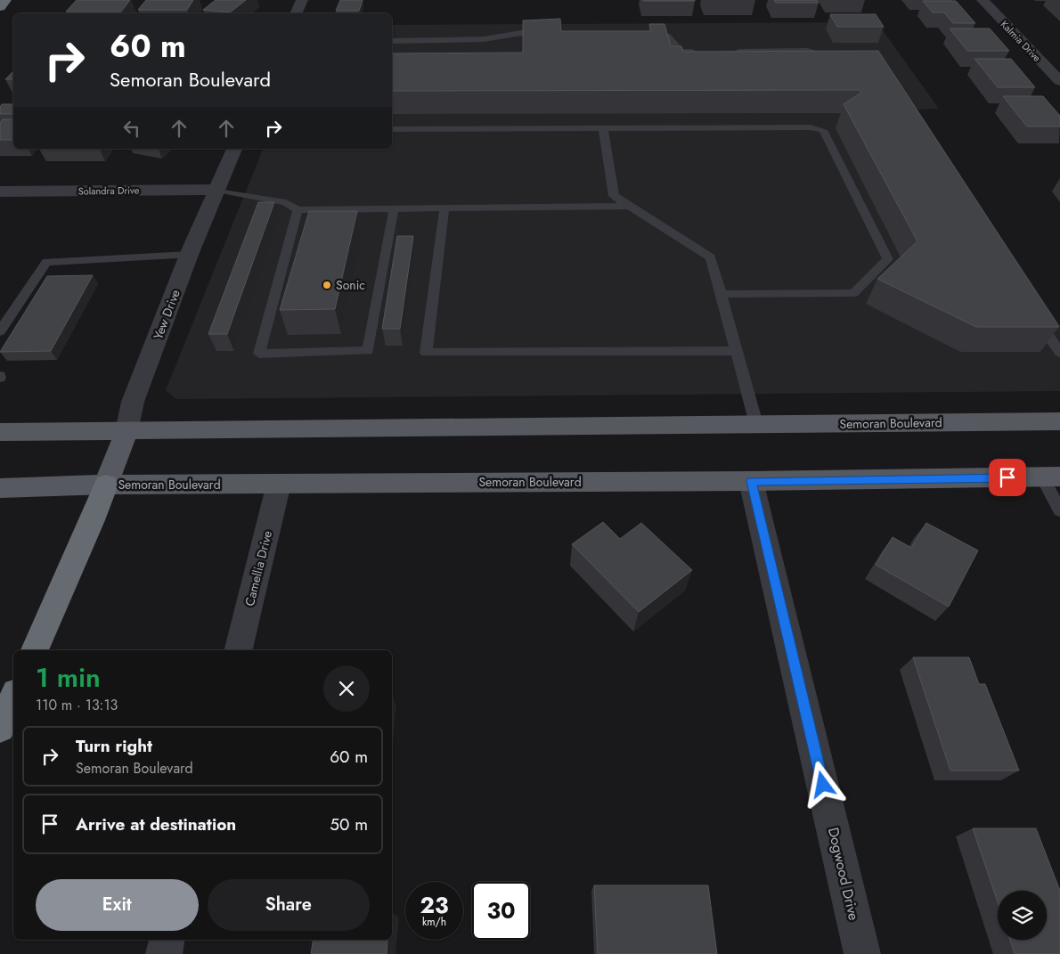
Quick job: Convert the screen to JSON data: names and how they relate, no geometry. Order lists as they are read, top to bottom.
{
  "streets": {
    "main road": ["Yew Drive", "Semoran Boulevard"],
    "street": [
      "Kalmia Drive",
      "Solandra Drive",
      "Camellia Drive",
      "Dogwood Drive"
    ]
  },
  "crossings": [
    ["Solandra Drive", "Yew Drive"],
    ["Yew Drive", "Semoran Boulevard"],
    ["Semoran Boulevard", "Camellia Drive"],
    ["Semoran Boulevard", "Dogwood Drive"]
  ],
  "places": ["Sonic"],
  "page": {
    "turn": ["60 m", "Semoran Boulevard"],
    "heading": ["1 min", "110 m · 13:13"],
    "list": [
      {
        "name": "Turn right",
        "note": "Semoran Boulevard",
        "value": "60 m"
      },
      {
        "name": "Arrive at destination",
        "value": "50 m"
      }
    ],
    "buttons": ["Exit", "Share"],
    "speed": "23 km/h",
    "limit": "30"
  }
}
